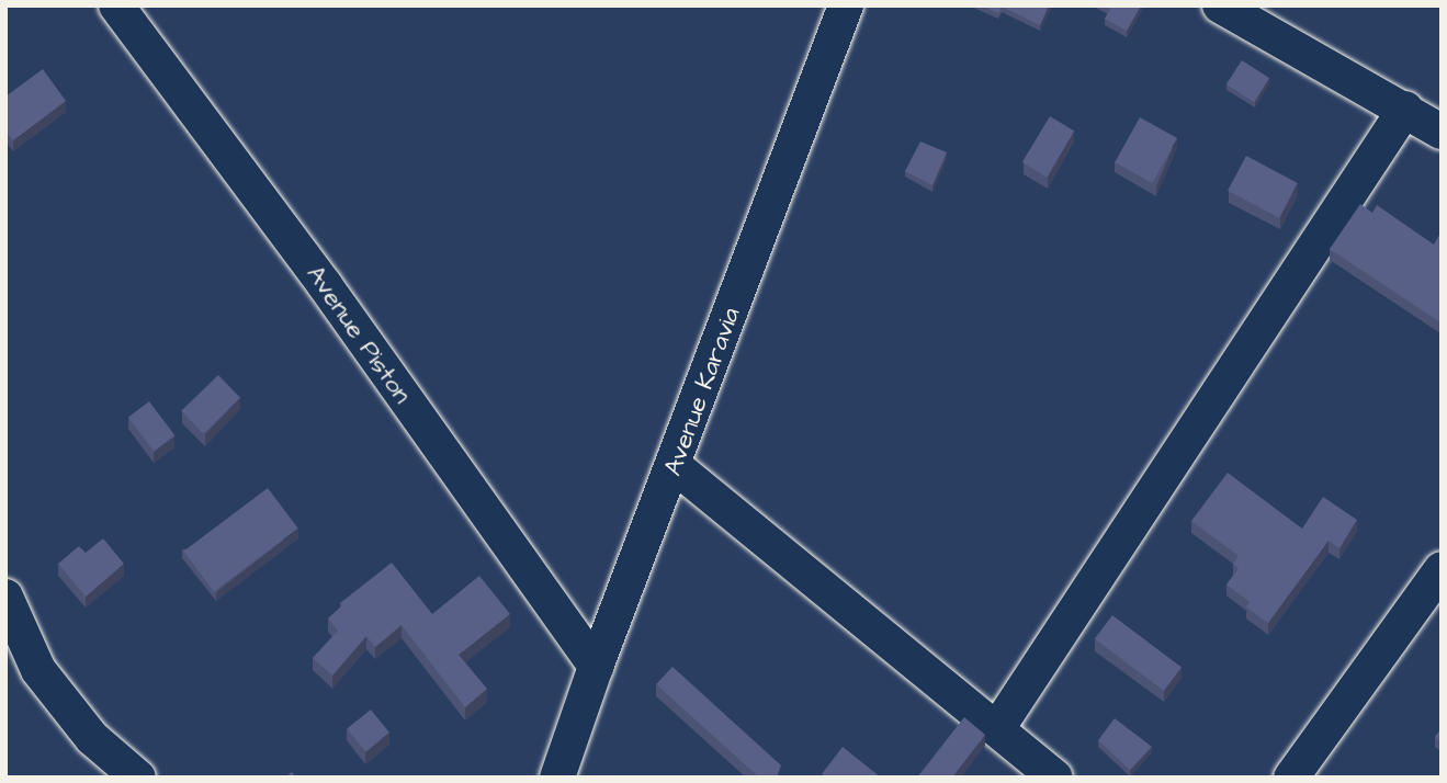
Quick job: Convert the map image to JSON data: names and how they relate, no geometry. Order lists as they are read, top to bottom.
{
  "streets": {
    "street": ["Avenue Piston", "Avenue Karavia"]
  },
  "crossings": [
    ["Avenue Piston", "Avenue Karavia"]
  ]
}
